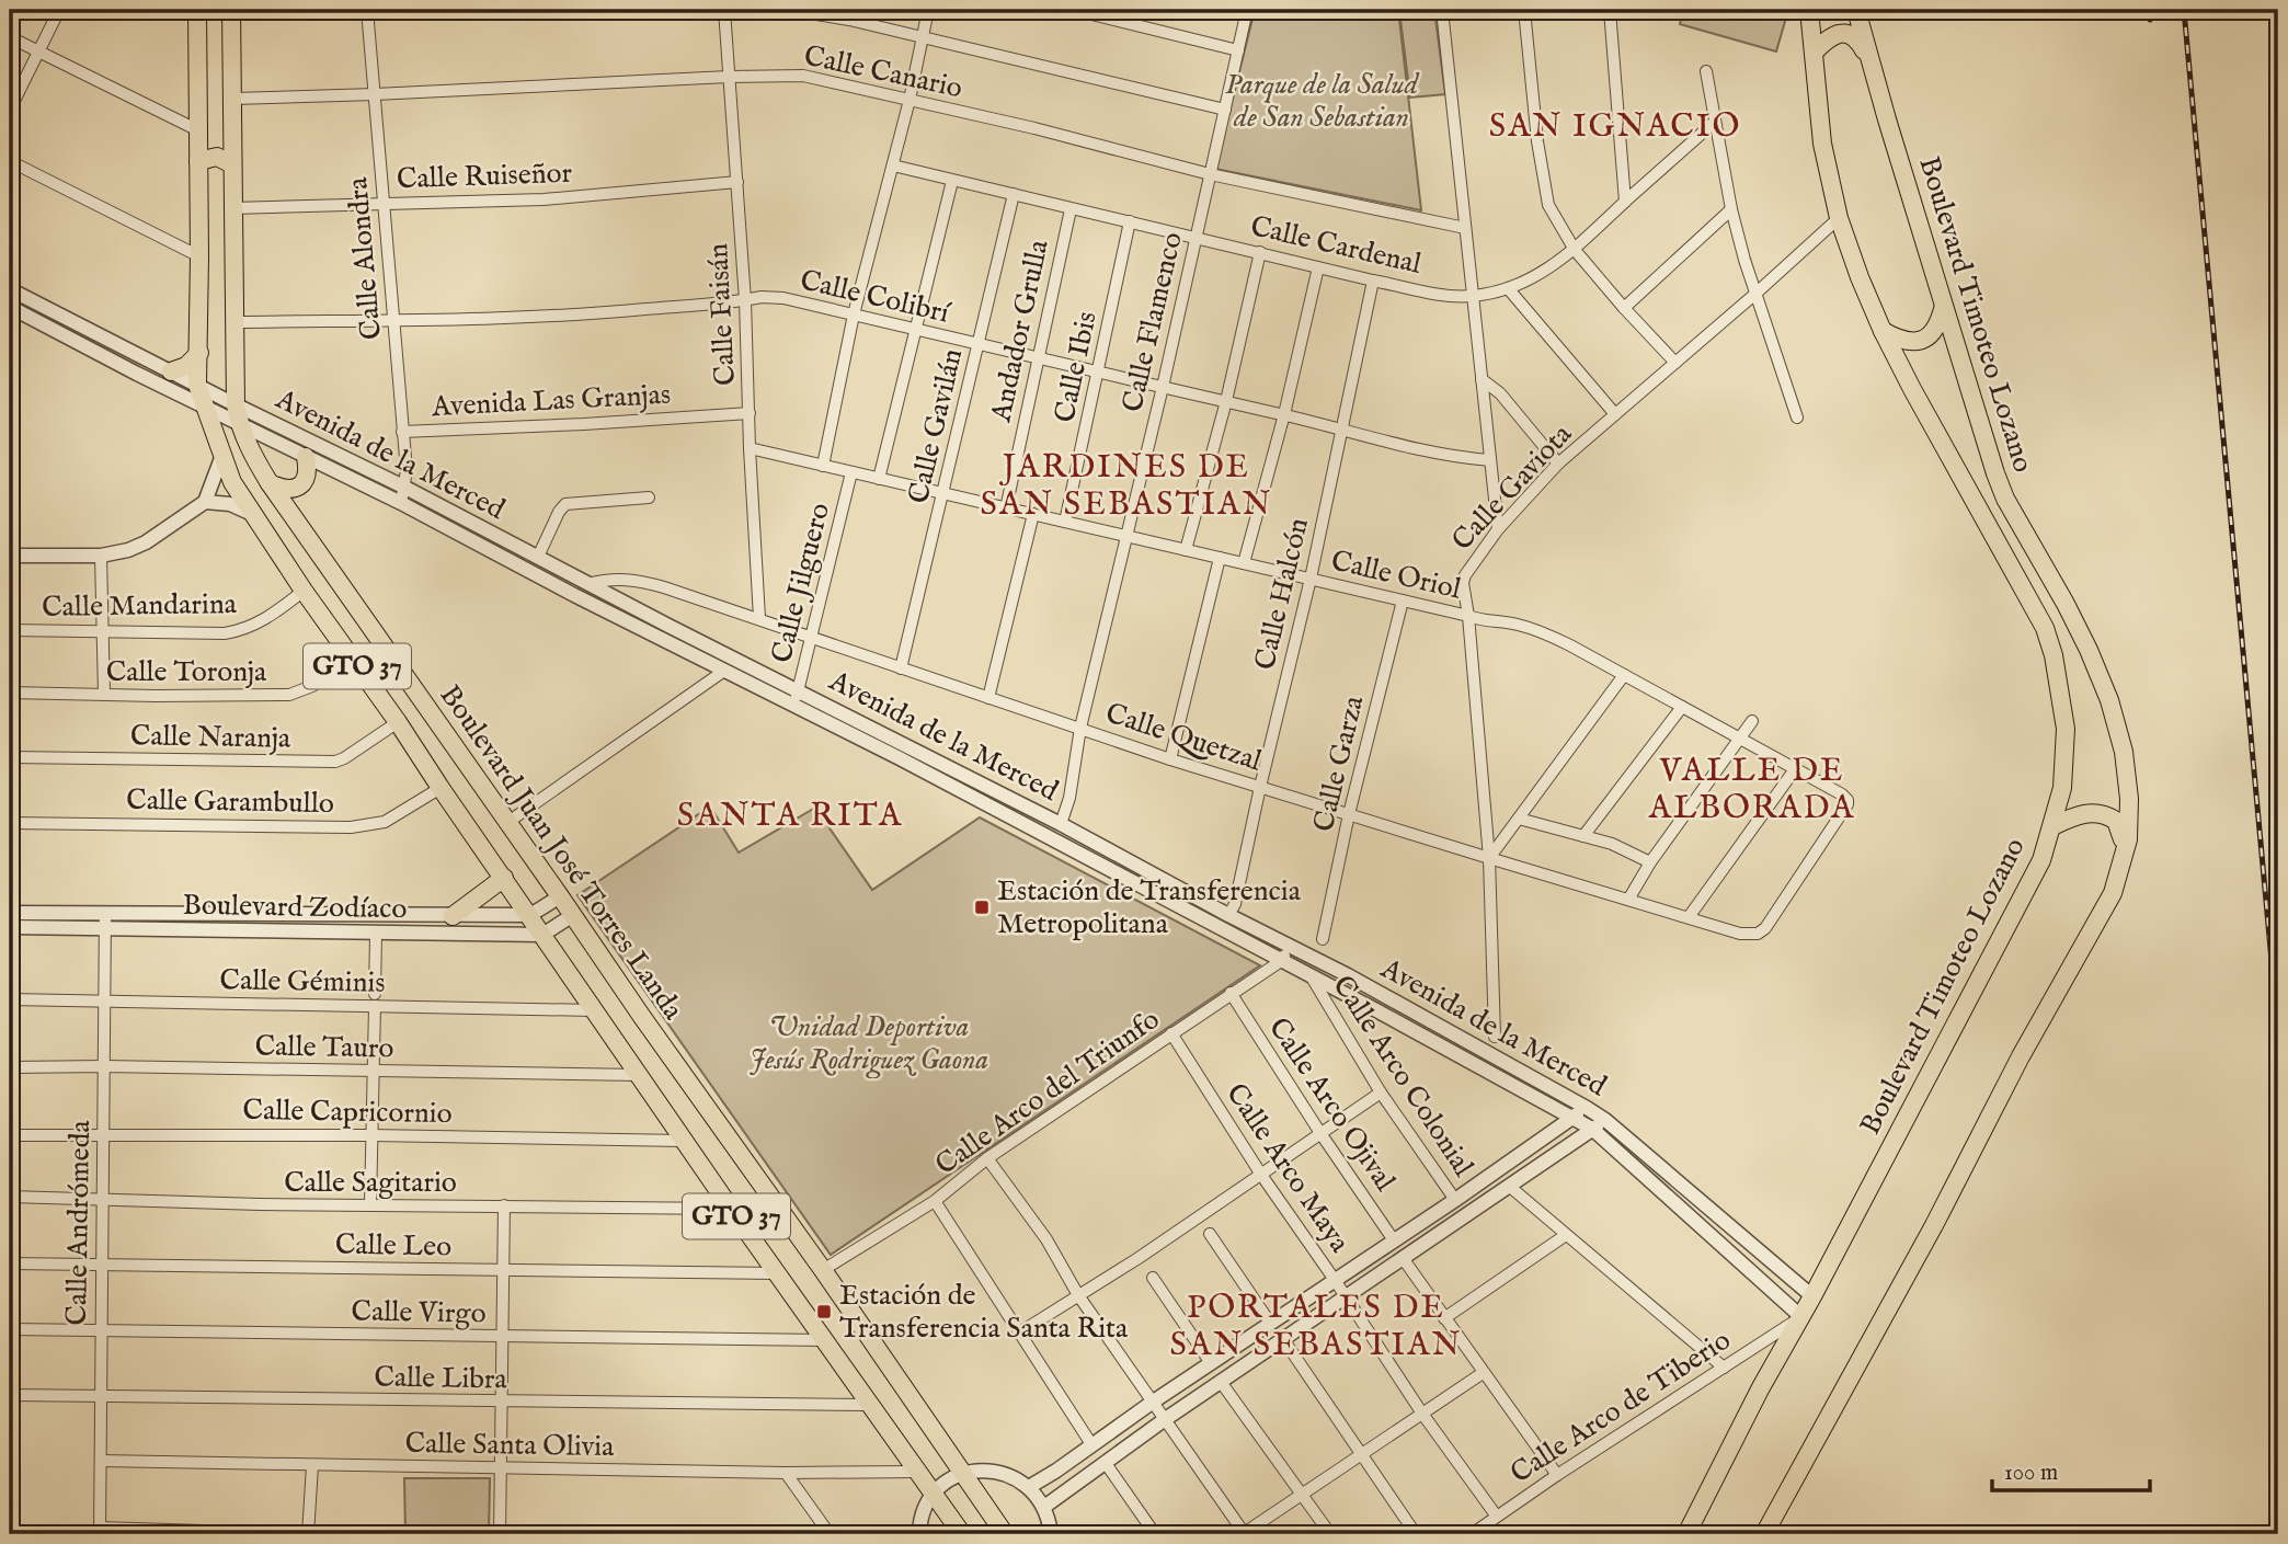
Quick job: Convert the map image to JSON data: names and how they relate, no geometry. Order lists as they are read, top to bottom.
{
  "streets": {
    "main road": ["Boulevard Timoteo Lozano", "GTO 37", "Boulevard Juan José Torres Landa"],
    "street": [
      "Calle Canario",
      "Calle Ruiseñor",
      "Calle Cardenal",
      "Calle Alondra",
      "Calle Colibrí",
      "Calle Faisán",
      "Calle Flamenco",
      "Andador Grulla",
      "Calle Ibis",
      "Avenida Las Granjas",
      "Calle Gavilán",
      "Avenida de la Merced",
      "Calle Gaviota",
      "Calle Oriol",
      "Calle Jilguero",
      "Calle Halcón",
      "Calle Mandarina",
      "Calle Toronja",
      "Calle Naranja",
      "Calle Quetzal",
      "Calle Garza",
      "Calle Garambullo",
      "Boulevard Zodíaco",
      "Calle Géminis",
      "Calle Tauro",
      "Calle Arco Colonial",
      "Calle Arco del Triunfo",
      "Calle Arco Ojival",
      "Calle Capricornio",
      "Calle Arco Maya",
      "Calle Sagitario",
      "Calle Andrómeda",
      "Calle Leo",
      "Calle Virgo",
      "Calle Libra",
      "Calle Arco de Tiberio",
      "Calle Santa Olivia"
    ]
  },
  "crossings": [
    ["Calle Canario", "Calle Alondra"],
    ["Calle Canario", "Calle Faisán"],
    ["Calle Canario", "Calle Flamenco"],
    ["Calle Canario", "Boulevard Juan José Torres Landa"],
    ["Calle Ruiseñor", "Calle Alondra"],
    ["Calle Ruiseñor", "Calle Faisán"],
    ["Calle Ruiseñor", "Boulevard Juan José Torres Landa"],
    ["Calle Cardenal", "Calle Flamenco"],
    ["Calle Cardenal", "Andador Grulla"],
    ["Calle Cardenal", "Calle Ibis"],
    ["Calle Cardenal", "Calle Gavilán"],
    ["Calle Cardenal", "Calle Halcón"],
    ["Calle Alondra", "Calle Colibrí"],
    ["Calle Alondra", "Avenida Las Granjas"],
    ["Calle Alondra", "Avenida de la Merced"],
    ["Calle Colibrí", "Calle Faisán"],
    ["Calle Colibrí", "Calle Flamenco"],
    ["Calle Colibrí", "Andador Grulla"],
    ["Calle Colibrí", "Calle Ibis"],
    ["Calle Colibrí", "Calle Gavilán"],
    ["Calle Colibrí", "Calle Halcón"],
    ["Calle Colibrí", "Boulevard Juan José Torres Landa"],
    ["Calle Faisán", "Avenida Las Granjas"],
    ["Calle Faisán", "Calle Oriol"],
    ["Calle Faisán", "Calle Quetzal"],
    ["Boulevard Timoteo Lozano", "Avenida de la Merced"],
    ["Boulevard Timoteo Lozano", "Calle Gaviota"],
    ["Boulevard Timoteo Lozano", "Calle Arco de Tiberio"],
    ["Calle Flamenco", "Avenida de la Merced"],
    ["Calle Flamenco", "Calle Oriol"],
    ["Calle Flamenco", "Calle Quetzal"],
    ["Andador Grulla", "Calle Oriol"],
    ["Calle Ibis", "Calle Oriol"],
    ["Calle Gavilán", "Calle Oriol"],
    ["Calle Gavilán", "Calle Quetzal"],
    ["Avenida de la Merced", "Calle Jilguero"],
    ["Avenida de la Merced", "Calle Halcón"],
    ["Avenida de la Merced", "Calle Quetzal"],
    ["Avenida de la Merced", "Boulevard Juan José Torres Landa"],
    ["Avenida de la Merced", "Calle Arco Colonial"],
    ["Avenida de la Merced", "Calle Arco del Triunfo"],
    ["Avenida de la Merced", "Calle Arco de Tiberio"],
    ["Calle Gaviota", "Calle Oriol"],
    ["Calle Gaviota", "Calle Quetzal"],
    ["Calle Oriol", "Calle Jilguero"],
    ["Calle Oriol", "Calle Halcón"],
    ["Calle Oriol", "Calle Quetzal"],
    ["Calle Oriol", "Calle Garza"],
    ["Calle Jilguero", "Calle Quetzal"],
    ["Calle Halcón", "Calle Quetzal"],
    ["Calle Mandarina", "Boulevard Juan José Torres Landa"],
    ["Calle Toronja", "Boulevard Juan José Torres Landa"],
    ["Calle Naranja", "Boulevard Juan José Torres Landa"],
    ["Calle Quetzal", "Calle Garza"],
    ["Calle Garambullo", "Boulevard Juan José Torres Landa"],
    ["Boulevard Juan José Torres Landa", "Boulevard Zodíaco"],
    ["Boulevard Juan José Torres Landa", "Calle Géminis"],
    ["Boulevard Juan José Torres Landa", "Calle Tauro"],
    ["Boulevard Juan José Torres Landa", "Calle Arco del Triunfo"],
    ["Boulevard Juan José Torres Landa", "Calle Capricornio"],
    ["Boulevard Juan José Torres Landa", "Calle Sagitario"],
    ["Boulevard Juan José Torres Landa", "Calle Leo"],
    ["Boulevard Juan José Torres Landa", "Calle Virgo"],
    ["Boulevard Juan José Torres Landa", "Calle Libra"],
    ["Boulevard Juan José Torres Landa", "Calle Santa Olivia"],
    ["Boulevard Zodíaco", "Calle Andrómeda"],
    ["Calle Géminis", "Calle Andrómeda"],
    ["Calle Tauro", "Calle Andrómeda"],
    ["Calle Arco del Triunfo", "Calle Arco Ojival"],
    ["Calle Arco del Triunfo", "Calle Arco Maya"],
    ["Calle Capricornio", "Calle Andrómeda"],
    ["Calle Arco Maya", "Calle Arco de Tiberio"],
    ["Calle Sagitario", "Calle Andrómeda"],
    ["Calle Andrómeda", "Calle Leo"],
    ["Calle Andrómeda", "Calle Virgo"],
    ["Calle Andrómeda", "Calle Libra"],
    ["Calle Andrómeda", "Calle Santa Olivia"]
  ],
  "districts": [
    "SAN IGNACIO",
    "JARDINES DE SAN SEBASTIAN",
    "VALLE DE ALBORADA",
    "SANTA RITA",
    "PORTALES DE SAN SEBASTIAN"
  ],
  "parks": ["Parque de la Salud de San Sebastian", "Unidad Deportiva Jesús Rodriguez Gaona"],
  "places": {
    "transit": ["Estación de Transferencia Metropolitana", "Estación de Transferencia Santa Rita"]
  },
  "scale_bar": "100 m"
}
